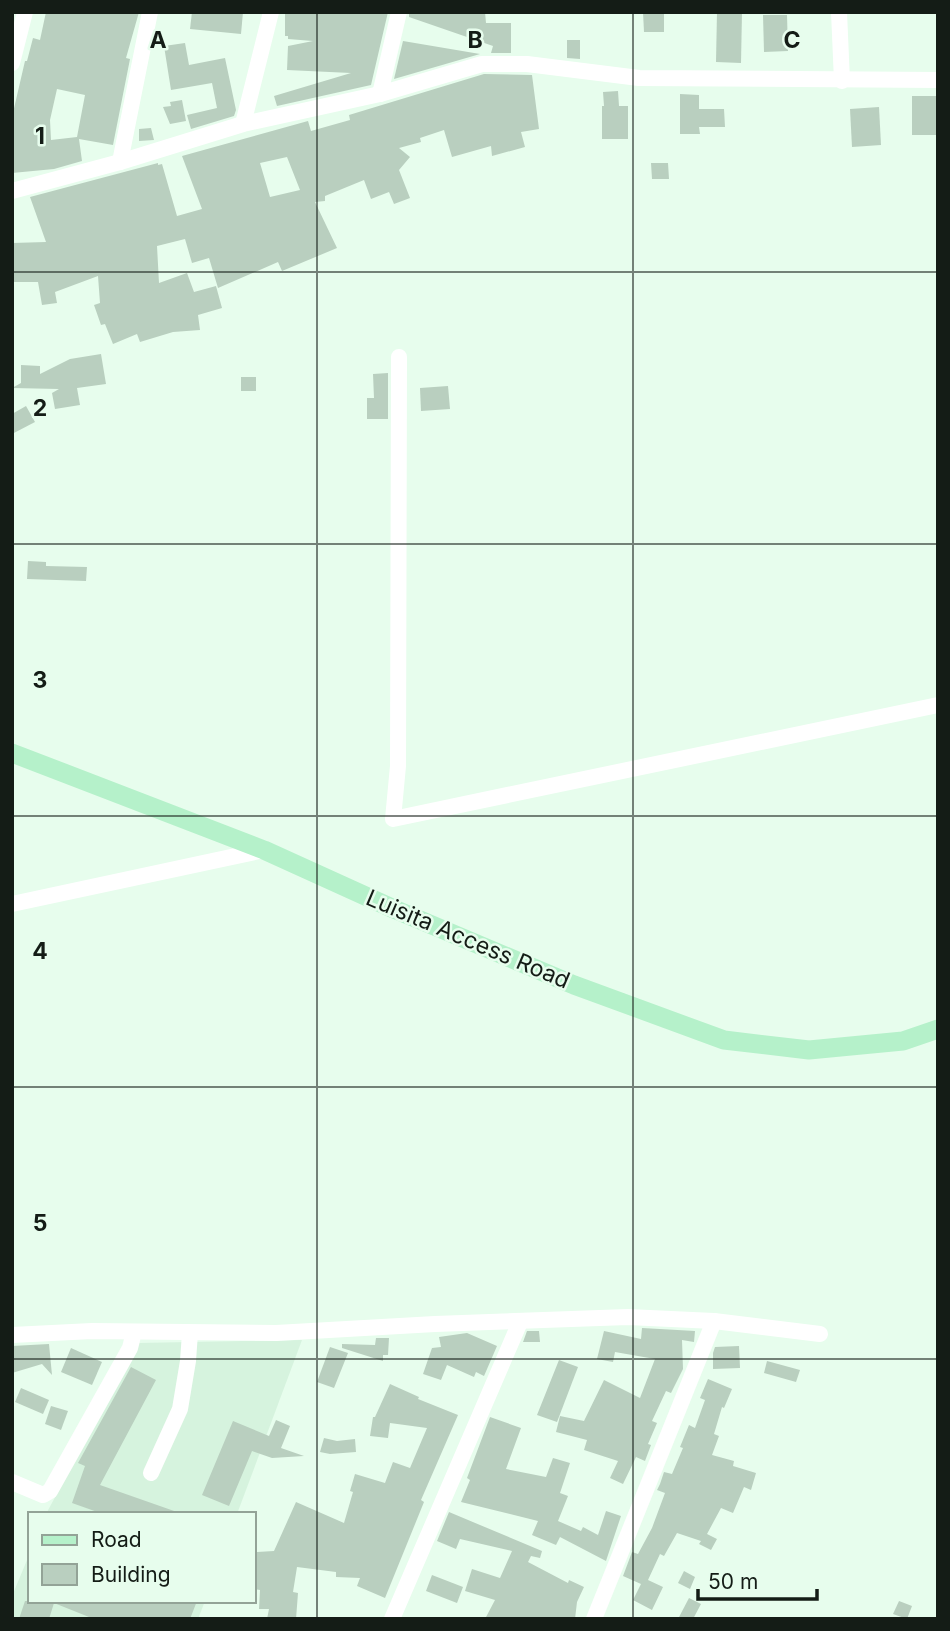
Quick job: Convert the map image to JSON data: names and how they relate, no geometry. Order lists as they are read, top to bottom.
{
  "streets": {
    "main road": ["Luisita Access Road"]
  },
  "legend": ["Road", "Building"],
  "scale_bar": "50 m",
  "grid": {
    "columns": ["A", "B", "C"],
    "rows": [
      "1",
      "2",
      "3",
      "4",
      "5"
    ]
  }
}
